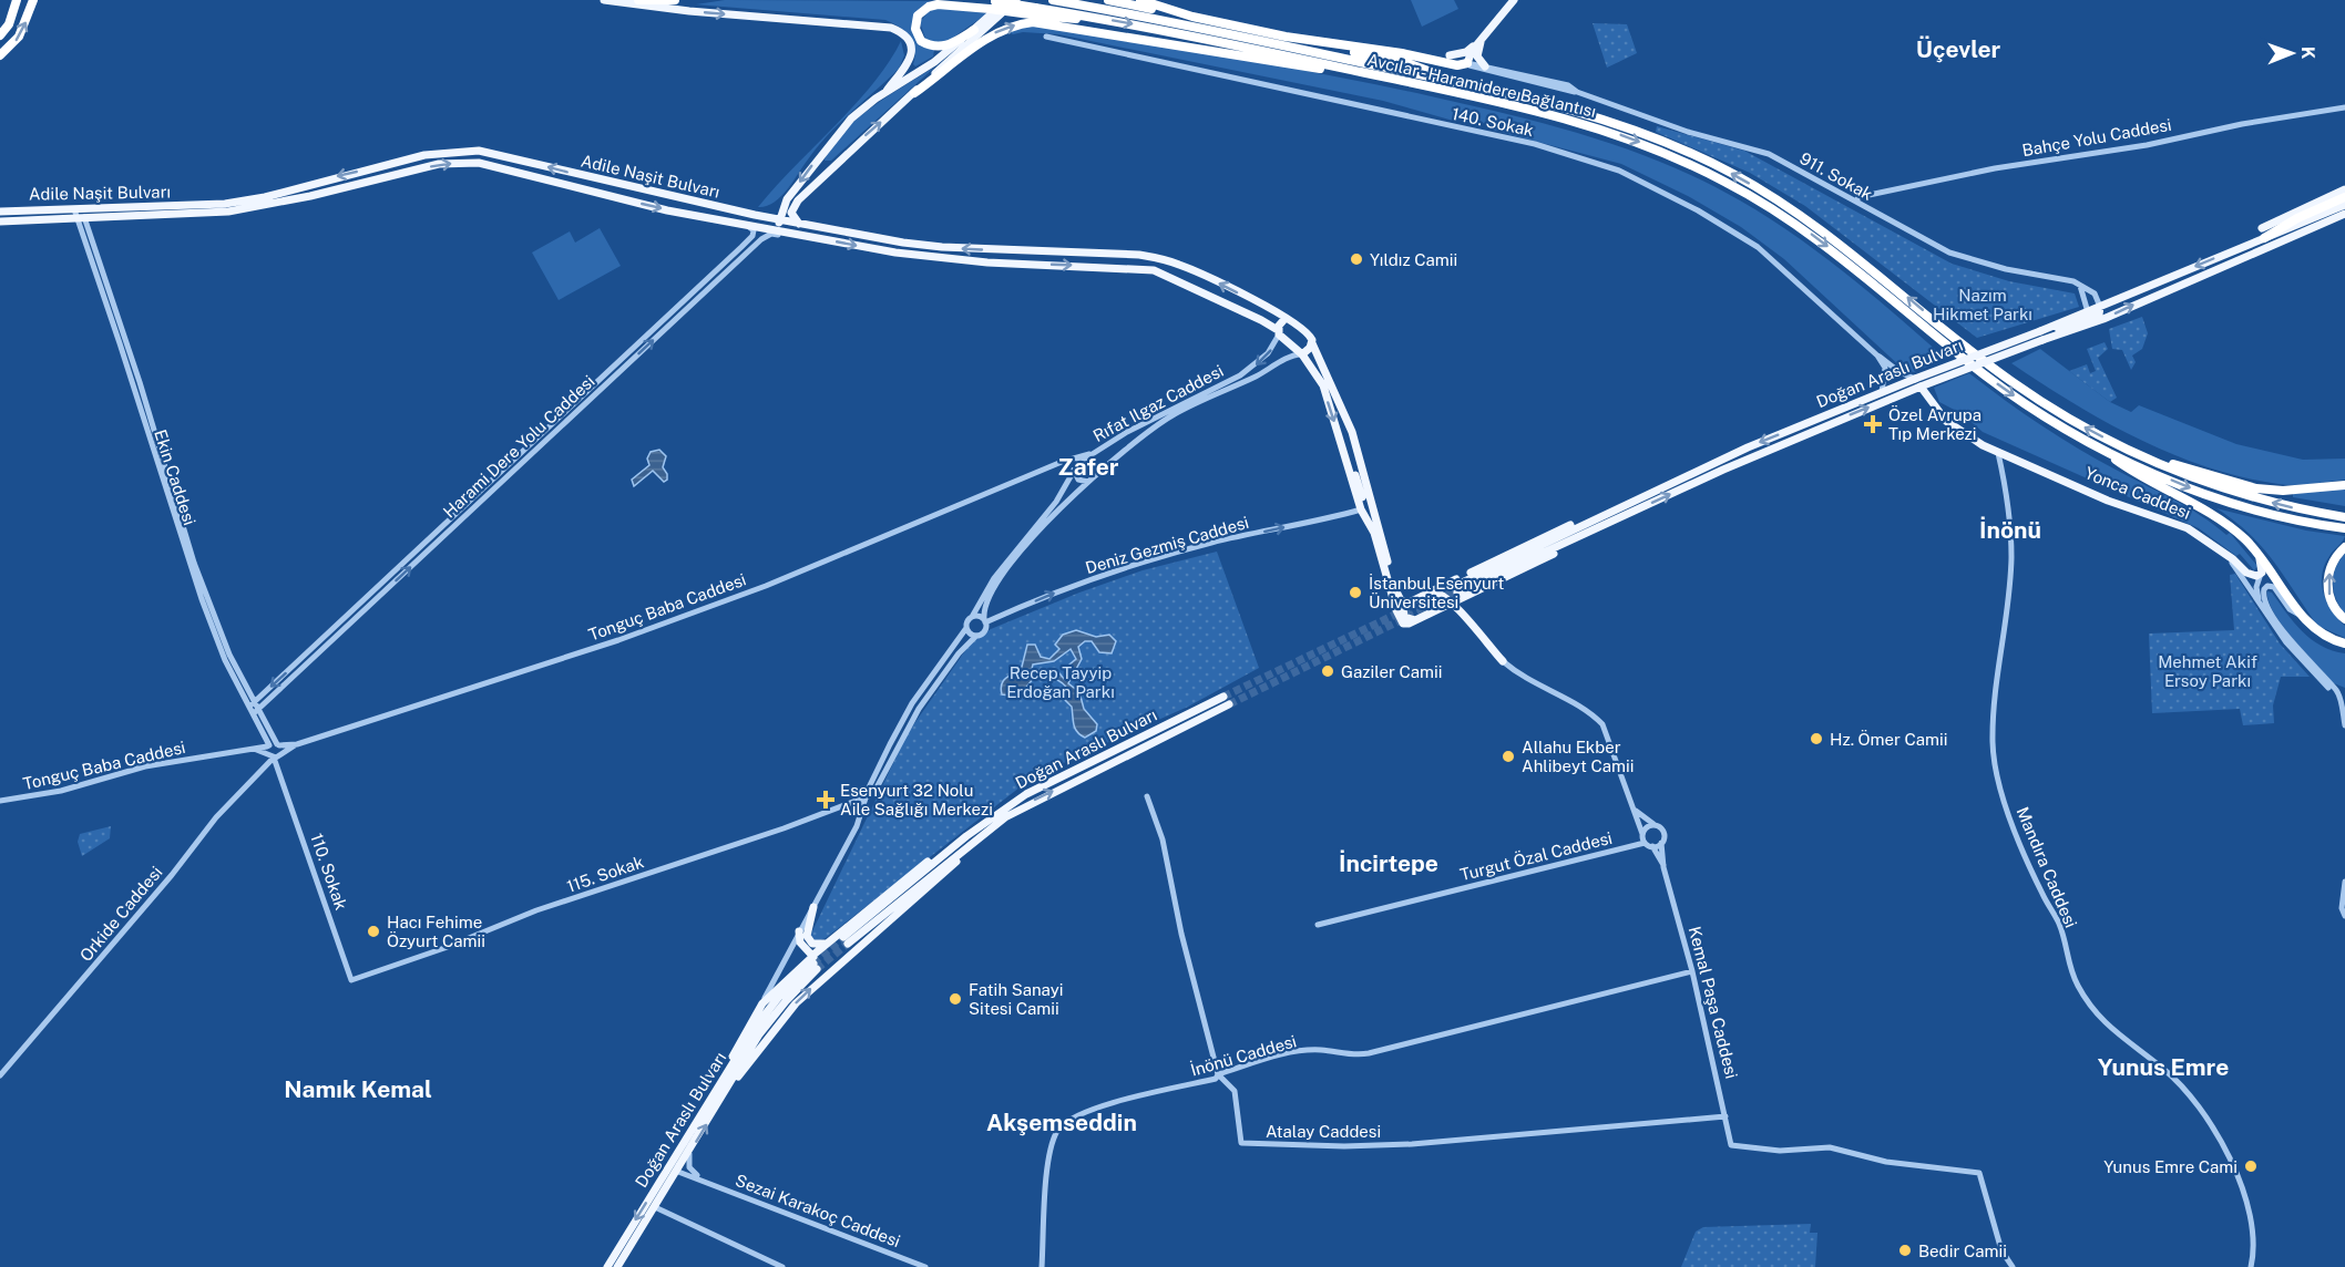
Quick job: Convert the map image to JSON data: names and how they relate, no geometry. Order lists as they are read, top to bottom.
{
  "streets": {
    "highway": ["Avcılar - Haramidere Bağlantısı"],
    "main road": ["Adile Naşit Bulvarı", "Doğan Araslı Bulvarı", "Yonca Caddesi"],
    "street": [
      "140. Sokak",
      "Bahçe Yolu Caddesi",
      "911. Sokak",
      "Rıfat Ilgaz Caddesi",
      "Harami Dere Yolu Caddesi",
      "Ekin Caddesi",
      "Deniz Gezmiş Caddesi",
      "Tonguç Baba Caddesi",
      "Turgut Özal Caddesi",
      "Mandıra Caddesi",
      "110. Sokak",
      "115. Sokak",
      "Orkide Caddesi",
      "Kemal Paşa Caddesi",
      "İnönü Caddesi",
      "Atalay Caddesi",
      "Sezai Karakoç Caddesi"
    ]
  },
  "crossings": [
    ["140. Sokak", "Doğan Araslı Bulvarı"],
    ["140. Sokak", "Yonca Caddesi"],
    ["Bahçe Yolu Caddesi", "911. Sokak"],
    ["Adile Naşit Bulvarı", "Rıfat Ilgaz Caddesi"],
    ["Adile Naşit Bulvarı", "Harami Dere Yolu Caddesi"],
    ["Adile Naşit Bulvarı", "Ekin Caddesi"],
    ["Doğan Araslı Bulvarı", "Yonca Caddesi"],
    ["Rıfat Ilgaz Caddesi", "Deniz Gezmiş Caddesi"],
    ["Rıfat Ilgaz Caddesi", "Tonguç Baba Caddesi"],
    ["Harami Dere Yolu Caddesi", "Ekin Caddesi"],
    ["Ekin Caddesi", "Tonguç Baba Caddesi"],
    ["Ekin Caddesi", "110. Sokak"],
    ["Ekin Caddesi", "Orkide Caddesi"],
    ["Yonca Caddesi", "Mandıra Caddesi"],
    ["Tonguç Baba Caddesi", "110. Sokak"],
    ["Tonguç Baba Caddesi", "Orkide Caddesi"],
    ["Turgut Özal Caddesi", "Kemal Paşa Caddesi"],
    ["110. Sokak", "115. Sokak"],
    ["110. Sokak", "Orkide Caddesi"],
    ["Kemal Paşa Caddesi", "İnönü Caddesi"],
    ["Kemal Paşa Caddesi", "Atalay Caddesi"],
    ["İnönü Caddesi", "Atalay Caddesi"]
  ],
  "one_way": ["Deniz Gezmiş Caddesi"],
  "districts": [
    "Üçevler",
    "Zafer",
    "İnönü",
    "İncirtepe",
    "Yunus Emre",
    "Namık Kemal",
    "Akşemseddin"
  ],
  "parks": ["Nazım Hikmet Parkı", "Mehmet Akif Ersoy Parkı", "Recep Tayyip Erdoğan Parkı"],
  "places": {
    "other": [
      "Yıldız Camii",
      "İstanbul Esenyurt Üniversitesi",
      "Gaziler Camii",
      "Hz. Ömer Camii",
      "Allahu Ekber Ahlibeyt Camii",
      "Hacı Fehime Özyurt Camii",
      "Fatih Sanayi Sitesi Camii",
      "Yunus Emre Cami",
      "Bedir Camii"
    ],
    "health": ["Özel Avrupa Tıp Merkezi", "Esenyurt 32 Nolu Aile Sağlığı Merkezi"]
  },
  "north": "right"
}
